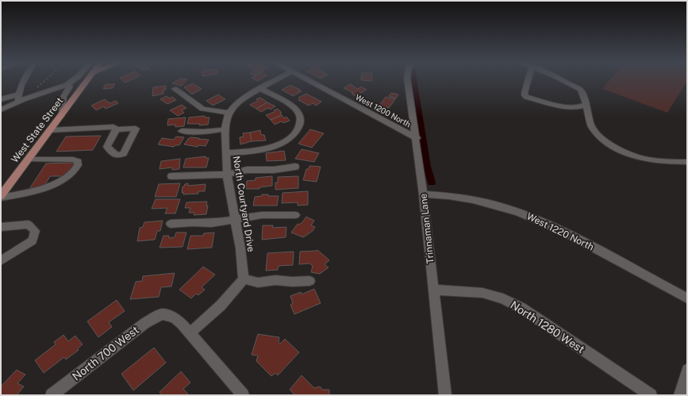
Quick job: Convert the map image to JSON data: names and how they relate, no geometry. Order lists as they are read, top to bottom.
{
  "streets": {
    "main road": ["West State Street"],
    "street": [
      "West 1200 North",
      "North Courtyard Drive",
      "Trinnaman Lane",
      "West 1220 North",
      "North 1280 West",
      "North 700 West"
    ]
  },
  "crossings": [
    ["West 1200 North", "Trinnaman Lane"],
    ["Trinnaman Lane", "West 1220 North"],
    ["Trinnaman Lane", "North 1280 West"]
  ]
}
